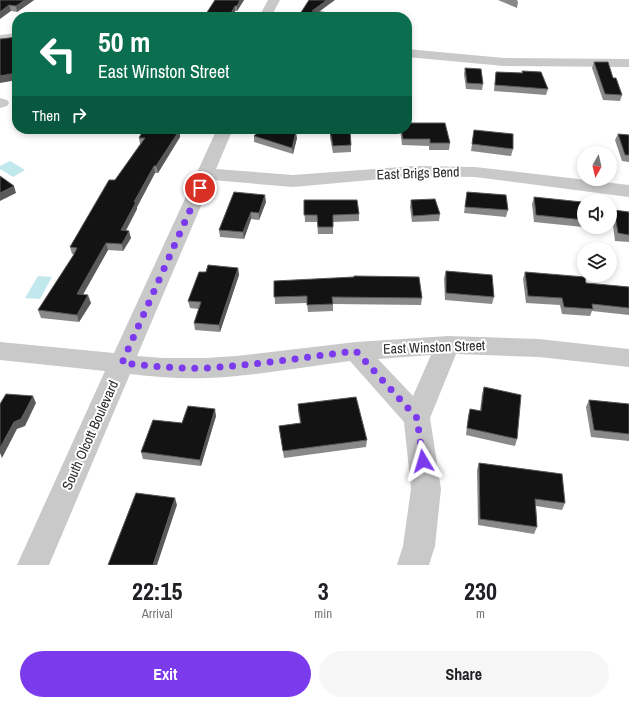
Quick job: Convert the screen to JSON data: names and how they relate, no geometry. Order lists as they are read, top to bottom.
{
  "streets": {
    "street": ["East Brigs Bend", "East Winston Street", "South Olcott Boulevard"]
  },
  "crossings": [
    ["East Brigs Bend", "South Olcott Boulevard"],
    ["East Winston Street", "South Olcott Boulevard"]
  ],
  "north": "bottom",
  "page": {
    "turn": ["50 m", "East Winston Street"],
    "then": "Then",
    "eta": [
      "22:15",
      "Arrival",
      "3",
      "min",
      "230",
      "m"
    ],
    "buttons": ["Exit", "Share"]
  }
}
